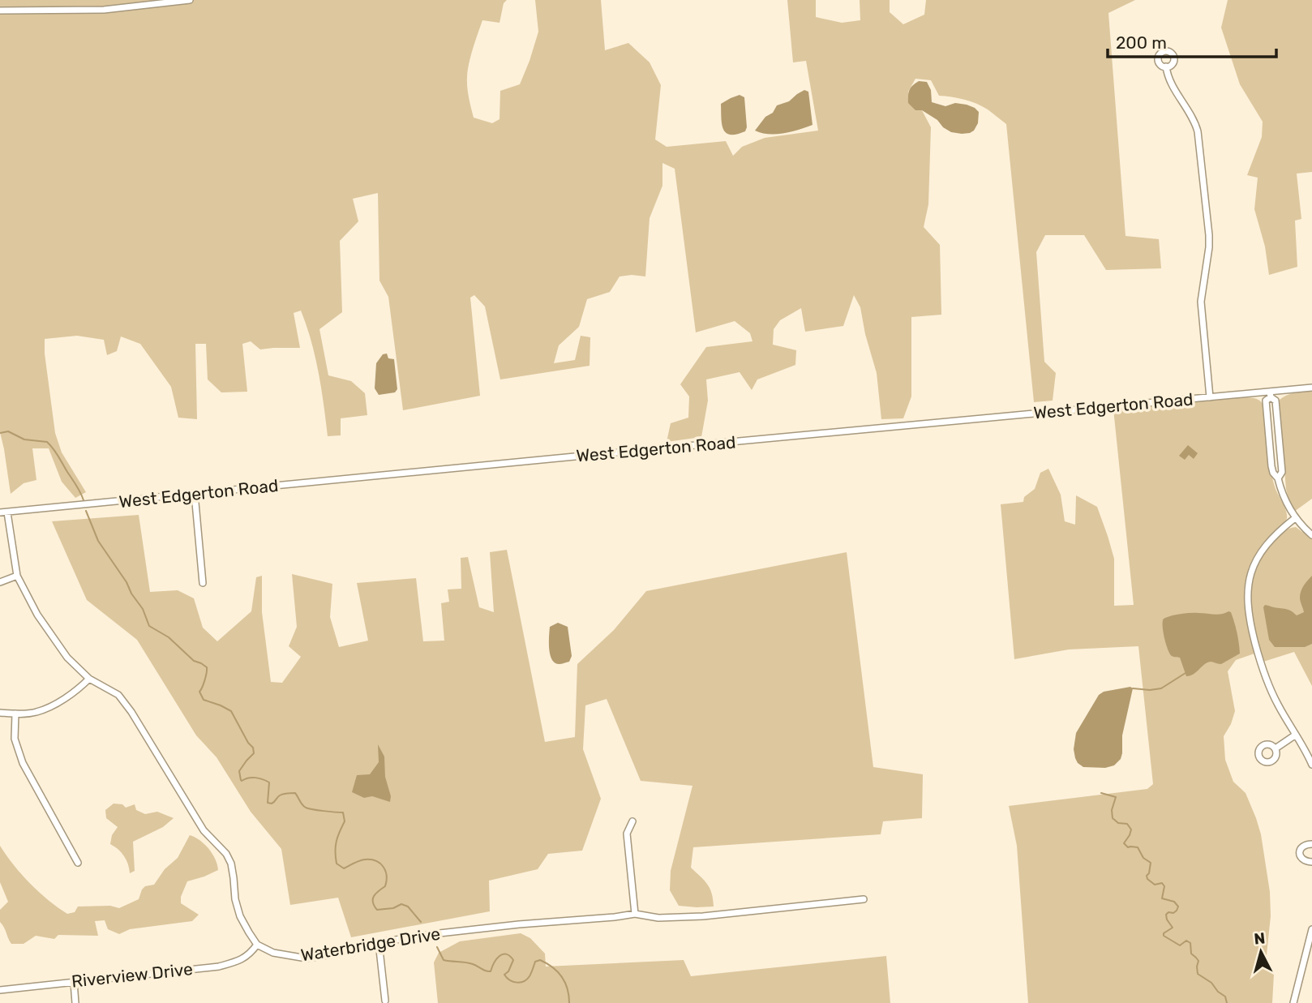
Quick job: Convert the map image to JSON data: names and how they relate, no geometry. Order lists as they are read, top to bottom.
{
  "streets": {
    "street": ["West Edgerton Road", "Waterbridge Drive", "Riverview Drive"]
  },
  "crossings": [
    ["Waterbridge Drive", "Riverview Drive"]
  ],
  "scale_bar": "200 m",
  "north": "top"
}
